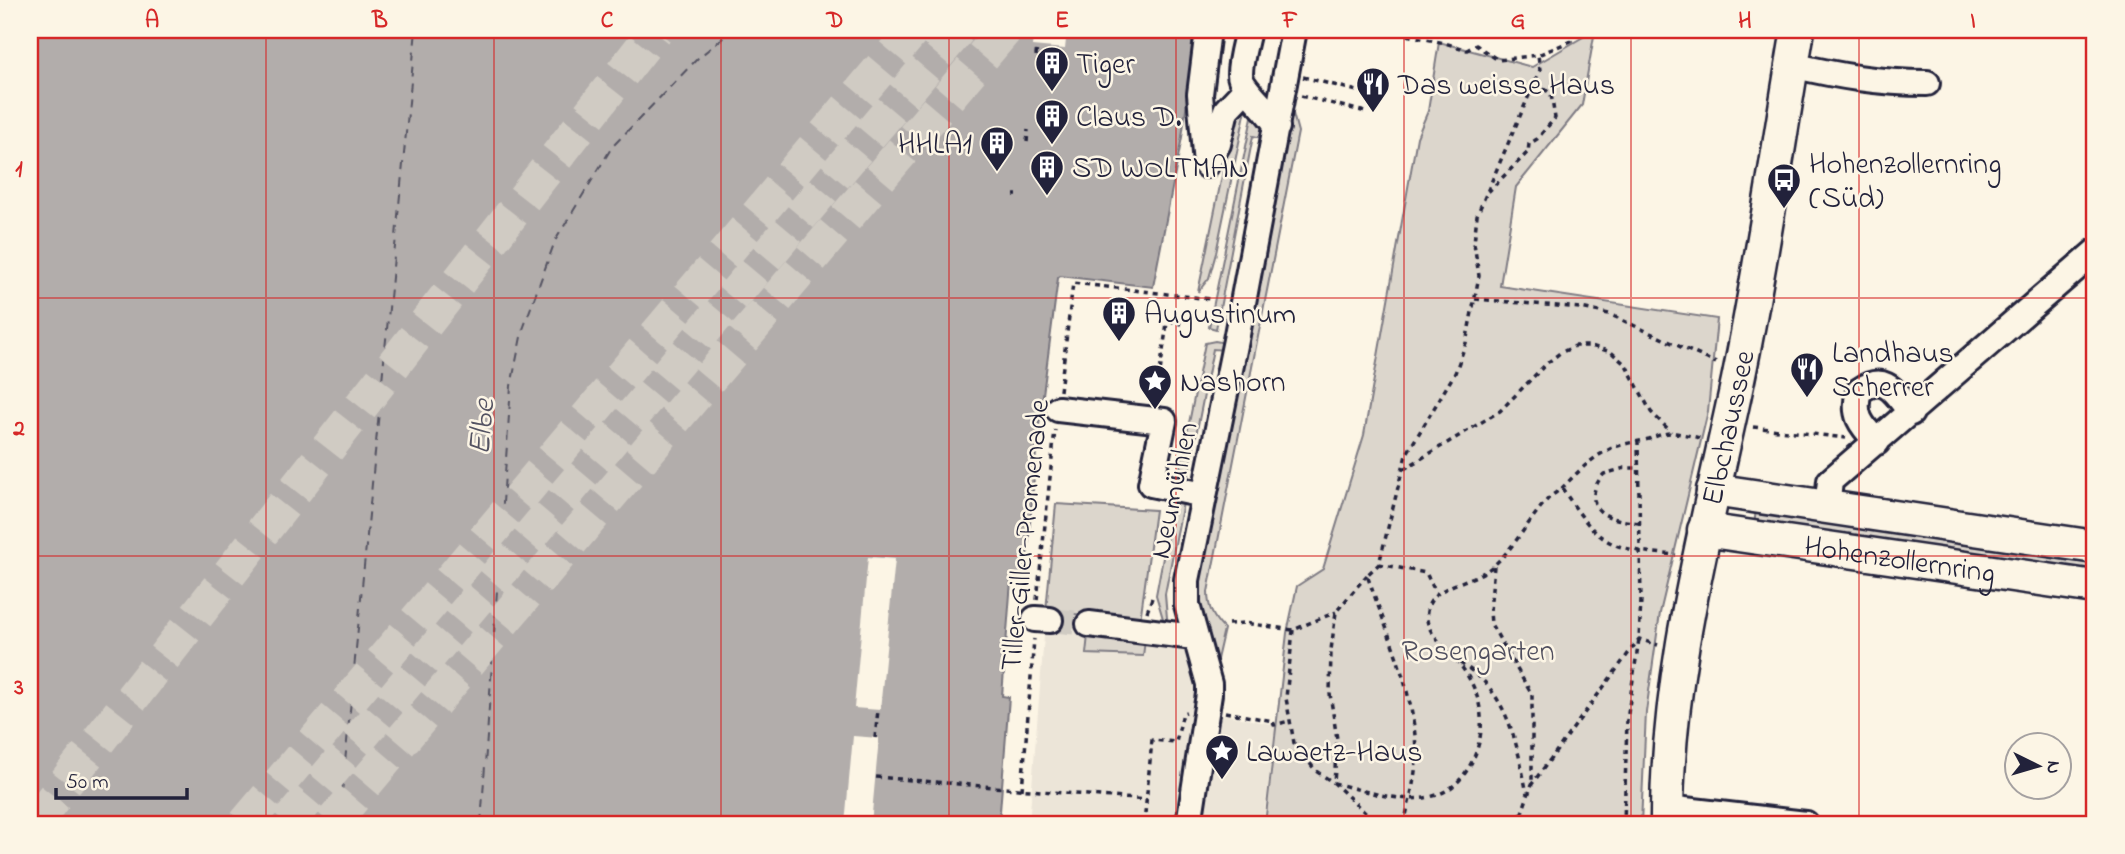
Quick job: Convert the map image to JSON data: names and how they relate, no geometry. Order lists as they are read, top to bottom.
{
  "streets": {
    "main road": ["Elbchaussee", "Hohenzollernring"],
    "street": ["Neumühlen"],
    "path": ["Tiller-Giller-Promenade"]
  },
  "crossings": [
    ["Elbchaussee", "Hohenzollernring"]
  ],
  "water": ["Elbe"],
  "parks": ["Rosengarten"],
  "places": {
    "building": [
      "Tiger",
      "Claus D.",
      "HHLA1",
      "SD WOLTMAN",
      "Augustinum"
    ],
    "restaurant": ["Das weisse Haus", "Landhaus Scherrer"],
    "bus stop": ["Hohenzollernring (Süd)"],
    "place": ["Nashorn", "Lawaetz-Haus"]
  },
  "scale_bar": "50 m",
  "north": "right",
  "grid": {
    "columns": [
      "A",
      "B",
      "C",
      "D",
      "E",
      "F",
      "G",
      "H",
      "I"
    ],
    "rows": ["1", "2", "3"]
  }
}
